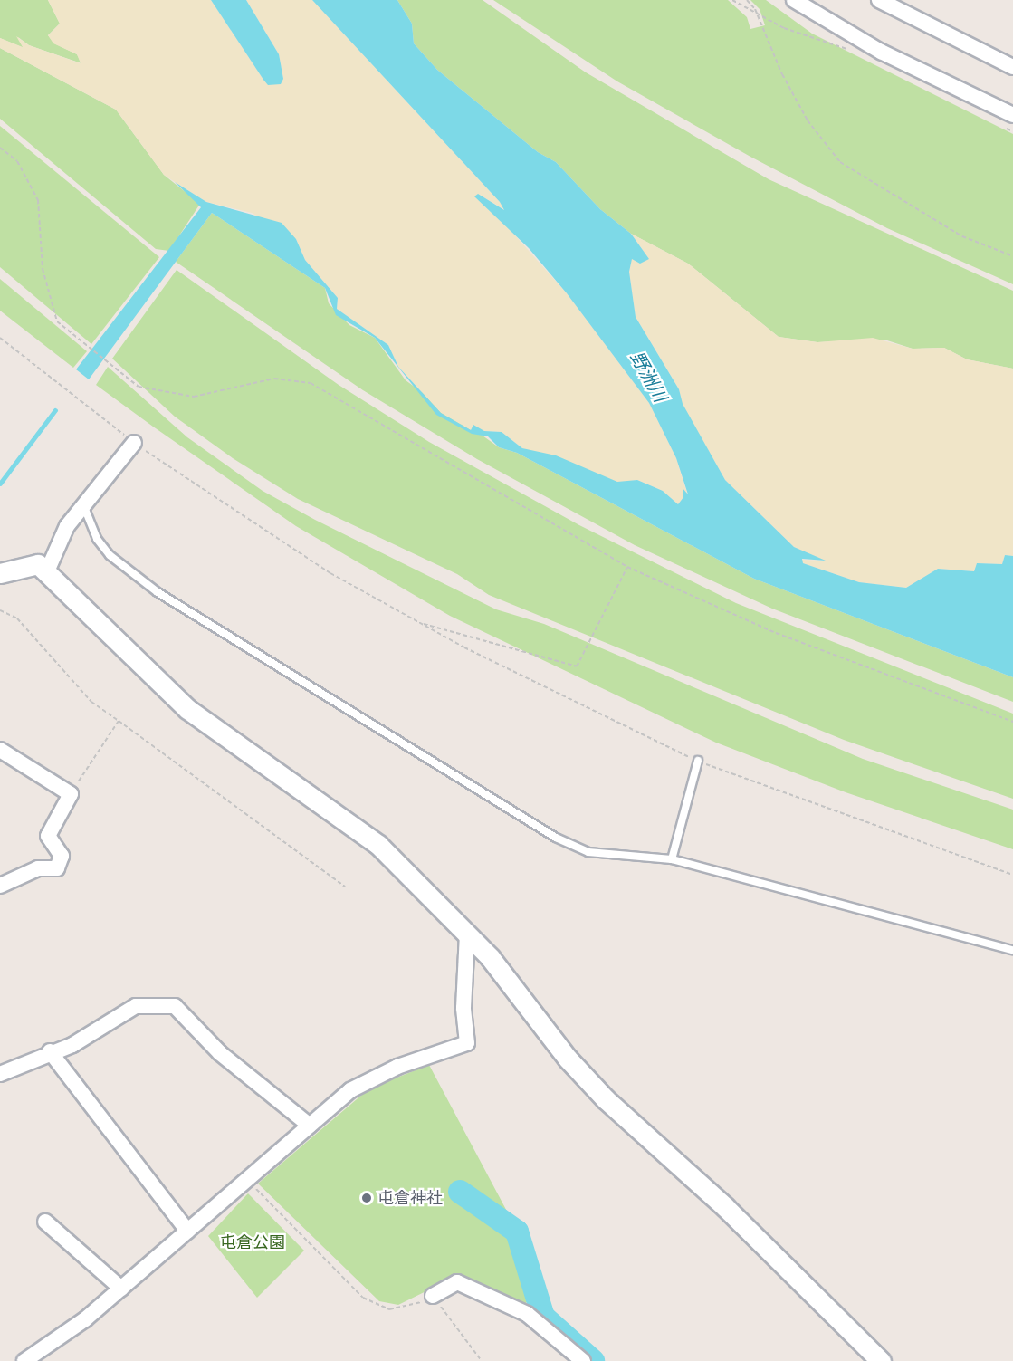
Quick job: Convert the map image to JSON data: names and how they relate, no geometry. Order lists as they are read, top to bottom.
{
  "water": ["野洲川"],
  "parks": ["屯倉公園"],
  "places": ["屯倉神社"]
}
